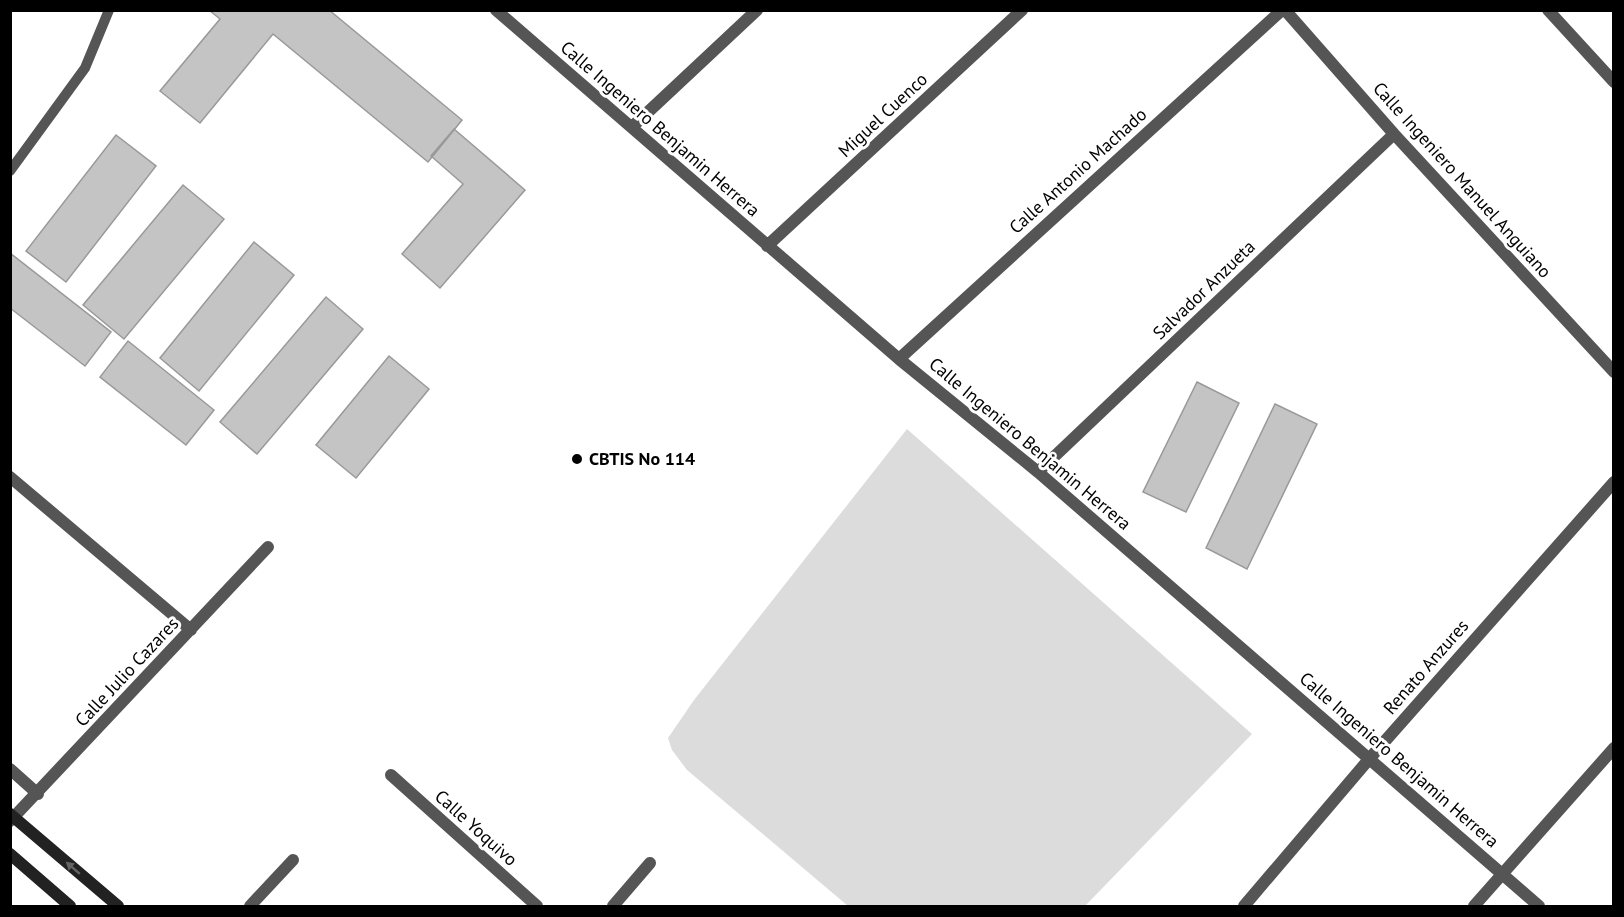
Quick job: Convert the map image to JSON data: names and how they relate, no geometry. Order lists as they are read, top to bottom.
{
  "streets": {
    "street": [
      "Miguel Cuenco",
      "Calle Ingeniero Benjamin Herrera",
      "Calle Antonio Machado",
      "Calle Ingeniero Manuel Anguiano",
      "Salvador Anzueta",
      "Renato Anzures",
      "Calle Julio Cazares",
      "Calle Yoquivo"
    ]
  },
  "crossings": [
    ["Miguel Cuenco", "Calle Ingeniero Benjamin Herrera"],
    ["Calle Ingeniero Benjamin Herrera", "Calle Antonio Machado"],
    ["Calle Ingeniero Benjamin Herrera", "Salvador Anzueta"],
    ["Calle Ingeniero Benjamin Herrera", "Renato Anzures"],
    ["Calle Antonio Machado", "Calle Ingeniero Manuel Anguiano"],
    ["Calle Ingeniero Manuel Anguiano", "Salvador Anzueta"]
  ],
  "places": ["CBTIS No 114"]
}
